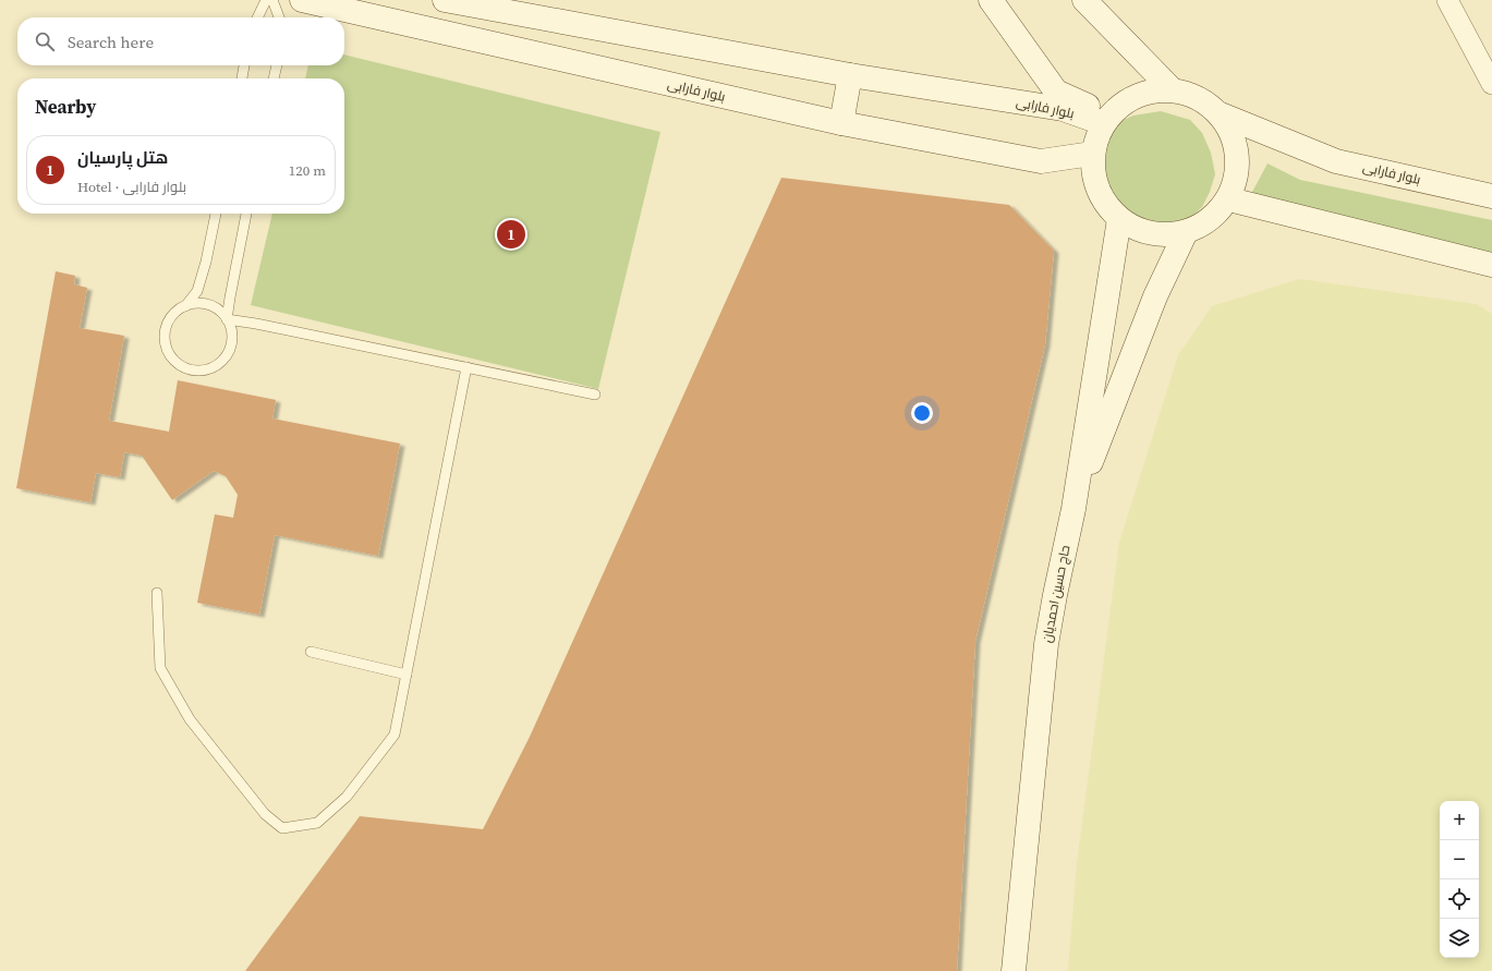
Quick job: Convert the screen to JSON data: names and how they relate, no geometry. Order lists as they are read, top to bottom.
{
  "streets": {
    "main road": ["بلوار فارابی", "حاج حسین احمدیان"]
  },
  "crossings": [
    ["بلوار فارابی", "حاج حسین احمدیان"]
  ],
  "page": {
    "search": "Search here",
    "heading": "Nearby",
    "list": [
      {
        "mark": "1",
        "name": "هتل پارسیان",
        "note": "Hotel · بلوار فارابی",
        "value": "120 m"
      }
    ],
    "pins": "1",
    "map_buttons": ["+", "−"]
  }
}
